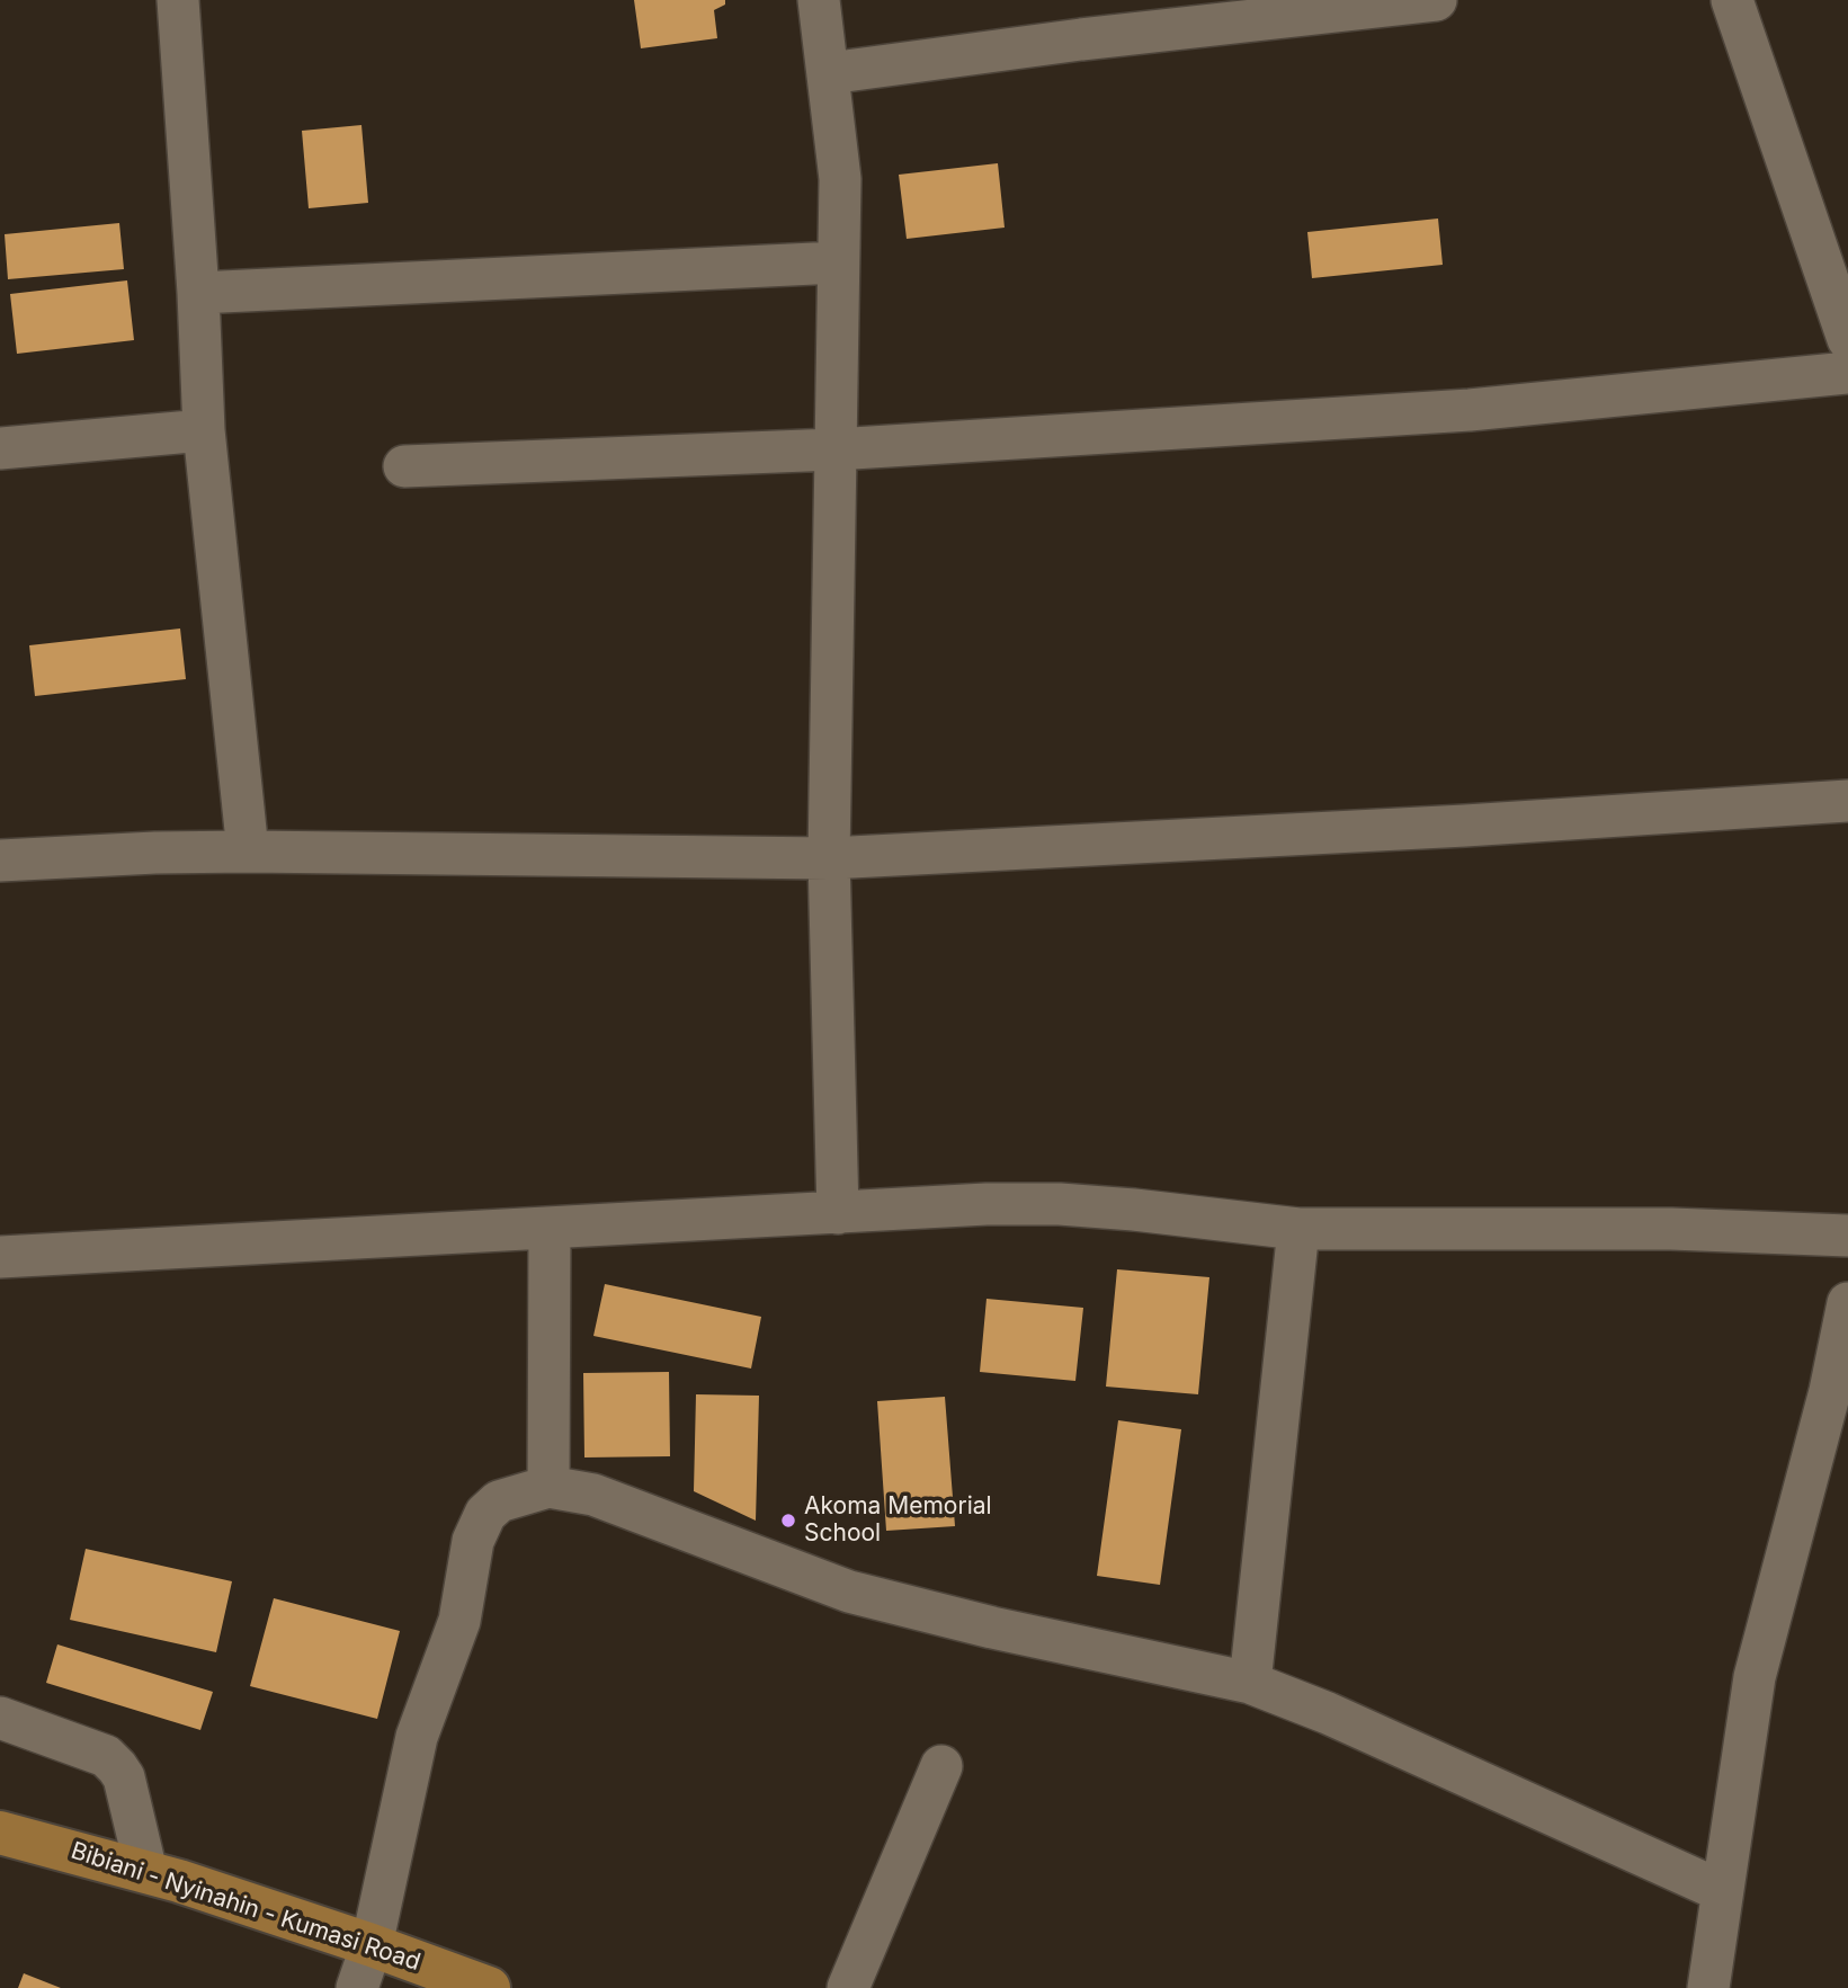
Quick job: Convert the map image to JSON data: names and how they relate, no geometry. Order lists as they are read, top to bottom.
{
  "streets": {
    "main road": ["Bibiani - Nyinahin - Kumasi Road"]
  },
  "places": ["Akoma Memorial School"]
}
